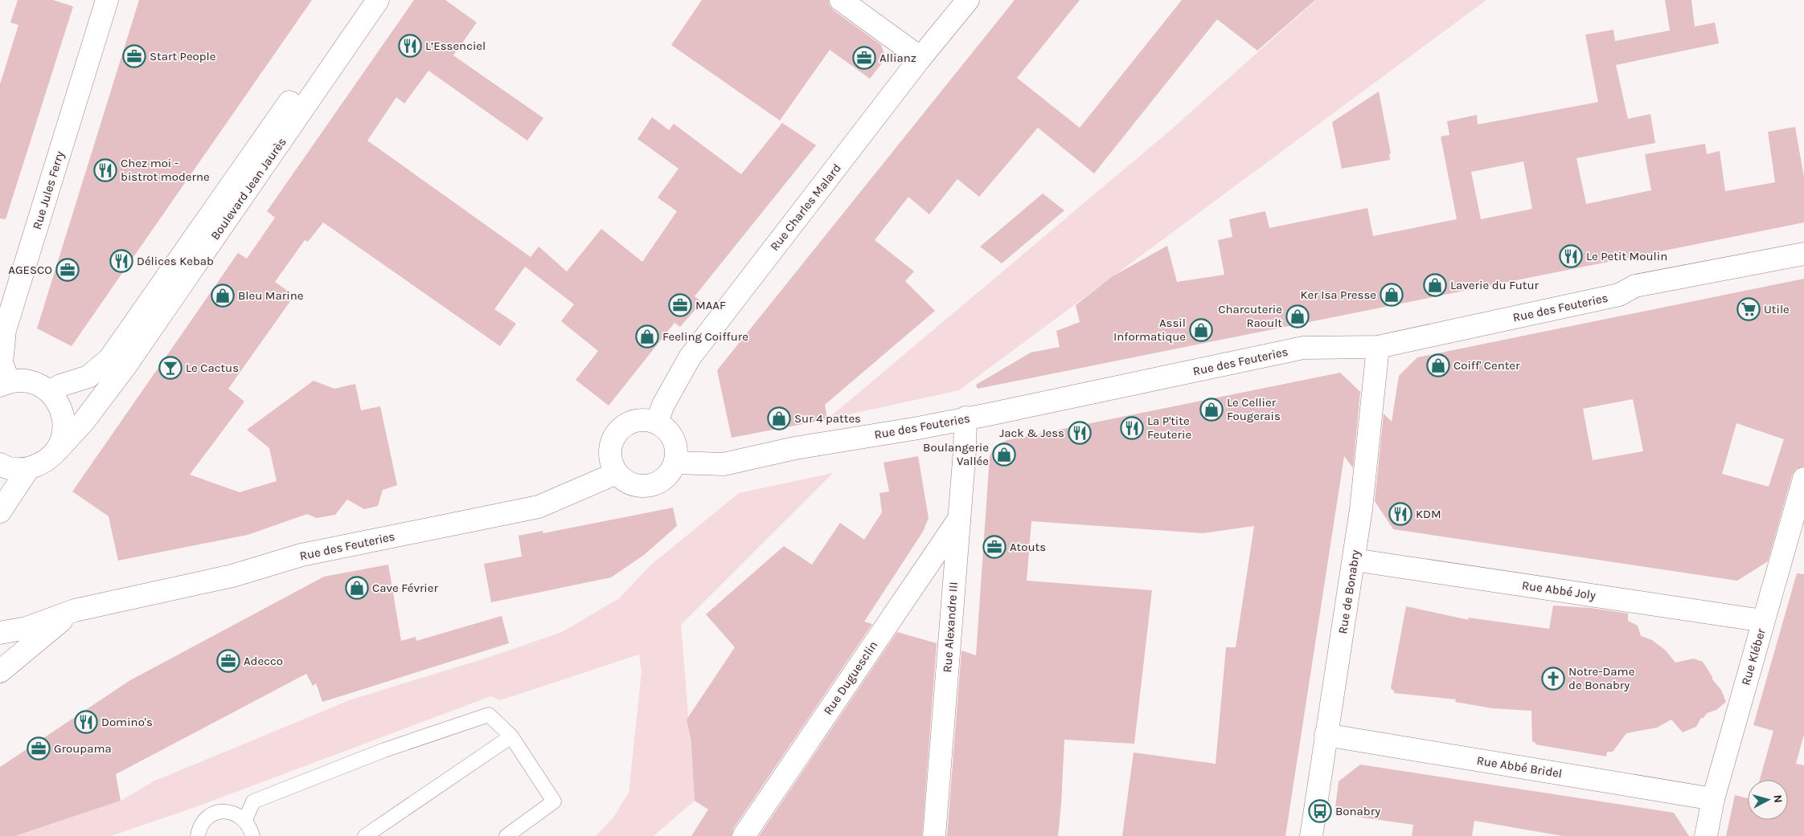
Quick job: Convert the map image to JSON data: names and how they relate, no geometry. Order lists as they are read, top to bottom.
{
  "streets": {
    "street": [
      "Boulevard Jean Jaurès",
      "Rue Jules Ferry",
      "Rue Charles Malard",
      "Rue des Feuteries",
      "Rue Abbé Joly",
      "Rue de Bonabry",
      "Rue Alexandre III",
      "Rue Kléber",
      "Rue Duguesclin",
      "Rue Abbé Bridel"
    ]
  },
  "crossings": [
    ["Rue Charles Malard", "Rue des Feuteries"],
    ["Rue des Feuteries", "Rue de Bonabry"],
    ["Rue des Feuteries", "Rue Alexandre III"],
    ["Rue Abbé Joly", "Rue de Bonabry"],
    ["Rue Abbé Joly", "Rue Kléber"],
    ["Rue de Bonabry", "Rue Abbé Bridel"],
    ["Rue Alexandre III", "Rue Duguesclin"],
    ["Rue Kléber", "Rue Abbé Bridel"]
  ],
  "places": {
    "restaurant": [
      "L’Essenciel",
      "Chez moi - bistrot moderne",
      "Le Petit Moulin",
      "Délices Kebab",
      "La P'tite Feuterie",
      "Jack & Jess",
      "KDM",
      "Domino's"
    ],
    "office": [
      "Start People",
      "Allianz",
      "AGESCO",
      "MAAF",
      "Atouts",
      "Adecco",
      "Groupama"
    ],
    "shop": [
      "Laverie du Futur",
      "Ker Isa Presse",
      "Bleu Marine",
      "Charcuterie Raoult",
      "Assil Informatique",
      "Feeling Coiffure",
      "Coiff' Center",
      "Le Cellier Fougerais",
      "Sur 4 pattes",
      "Boulangerie Vallée",
      "Cave Février"
    ],
    "supermarket": ["Utile"],
    "bar": ["Le Cactus"],
    "church": ["Notre-Dame de Bonabry"],
    "bus stop": ["Bonabry"]
  },
  "north": "right"
}
